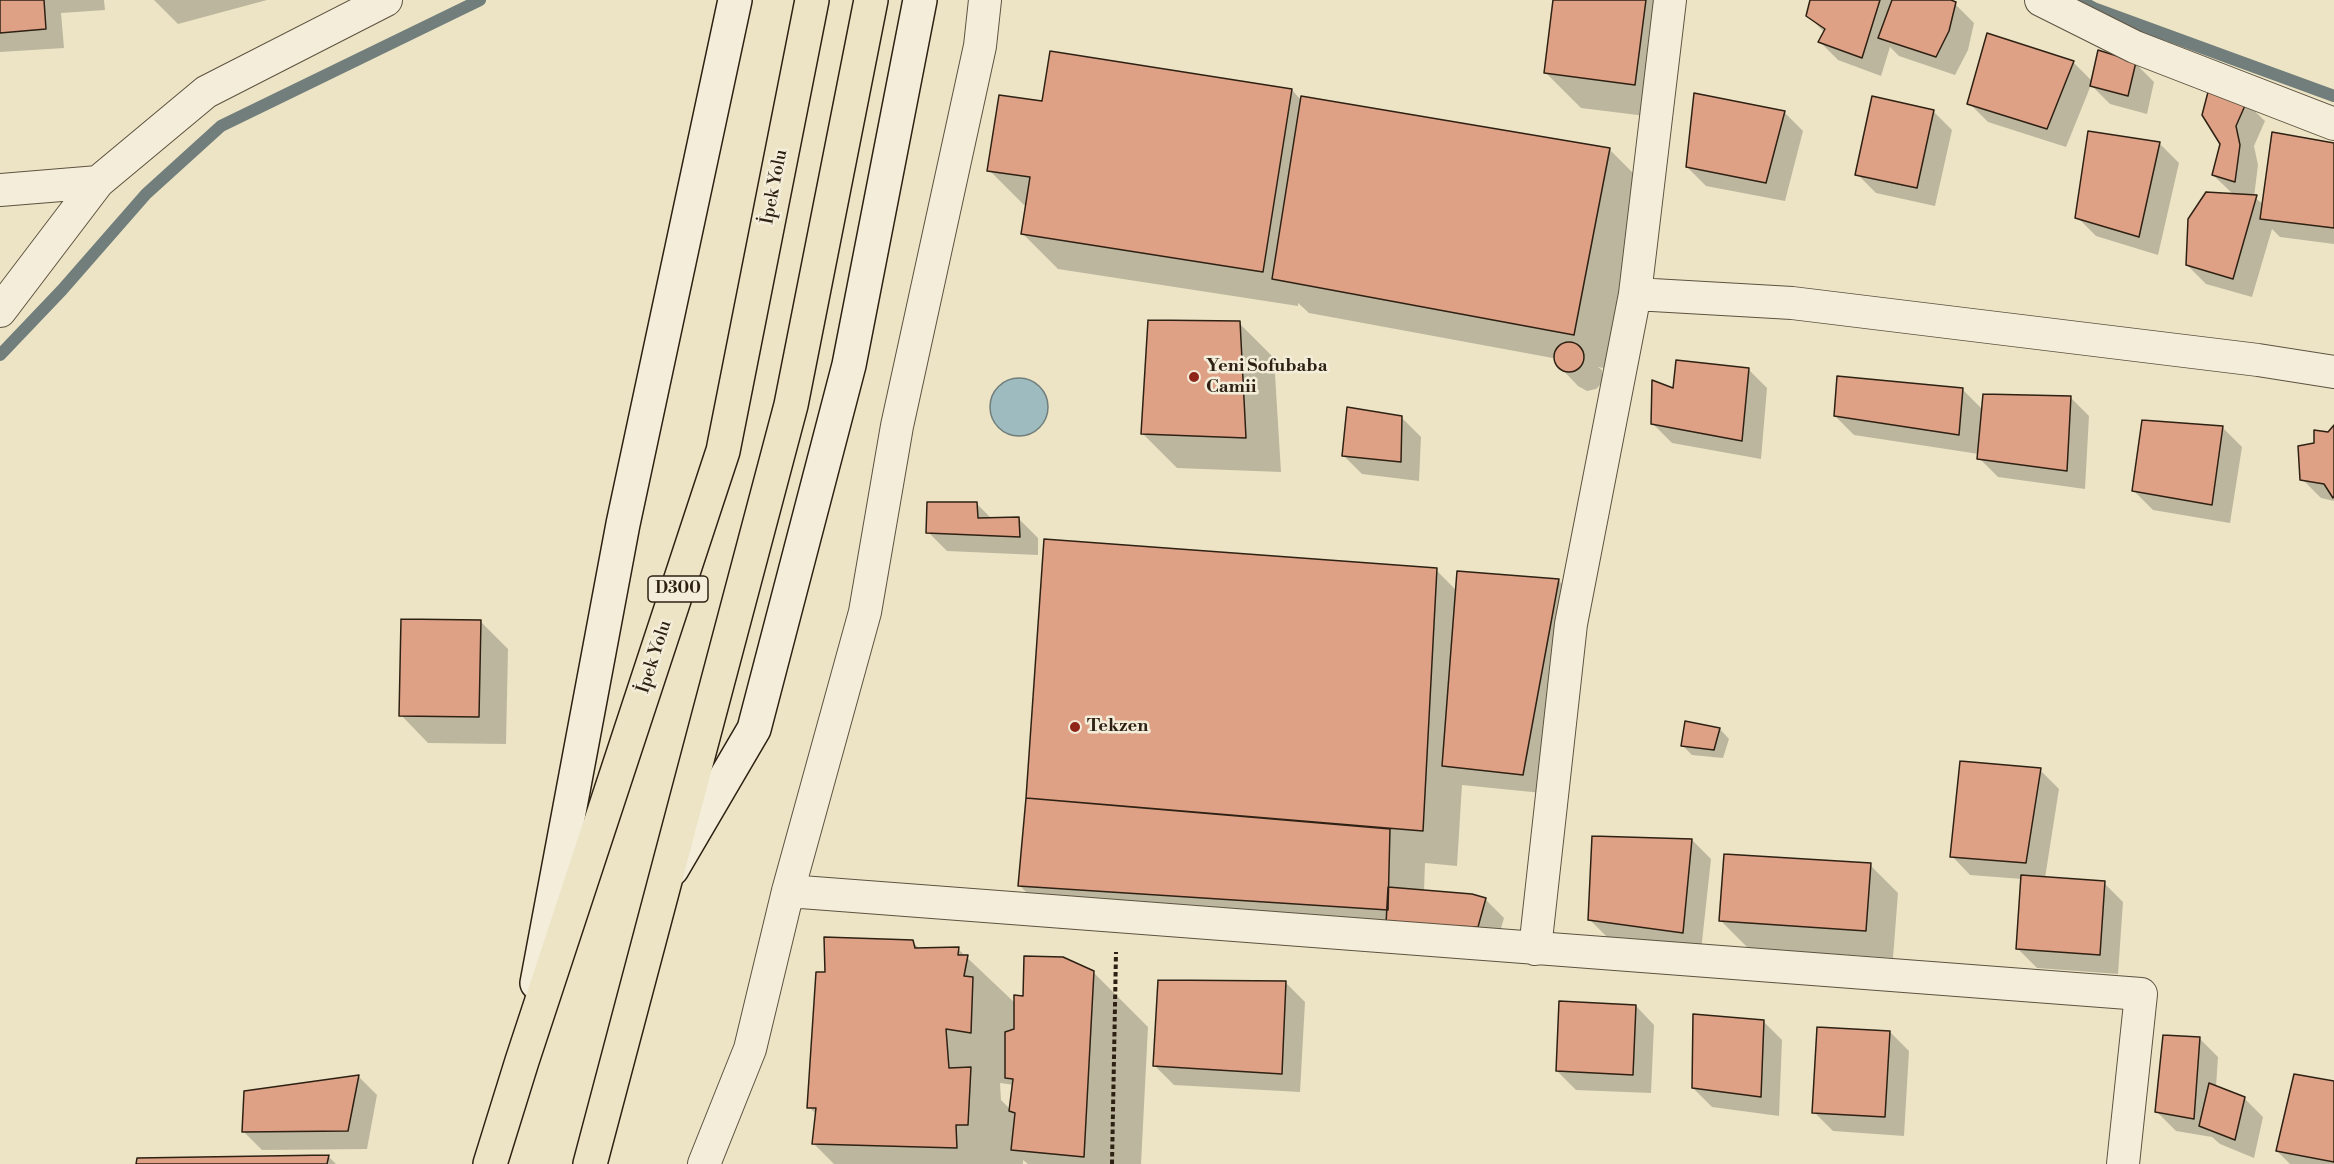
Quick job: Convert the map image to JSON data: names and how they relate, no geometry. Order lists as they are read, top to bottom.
{
  "streets": {
    "highway": ["İpek Yolu", "D300"]
  },
  "places": ["Yeni Sofubaba Camii", "Tekzen"]
}
